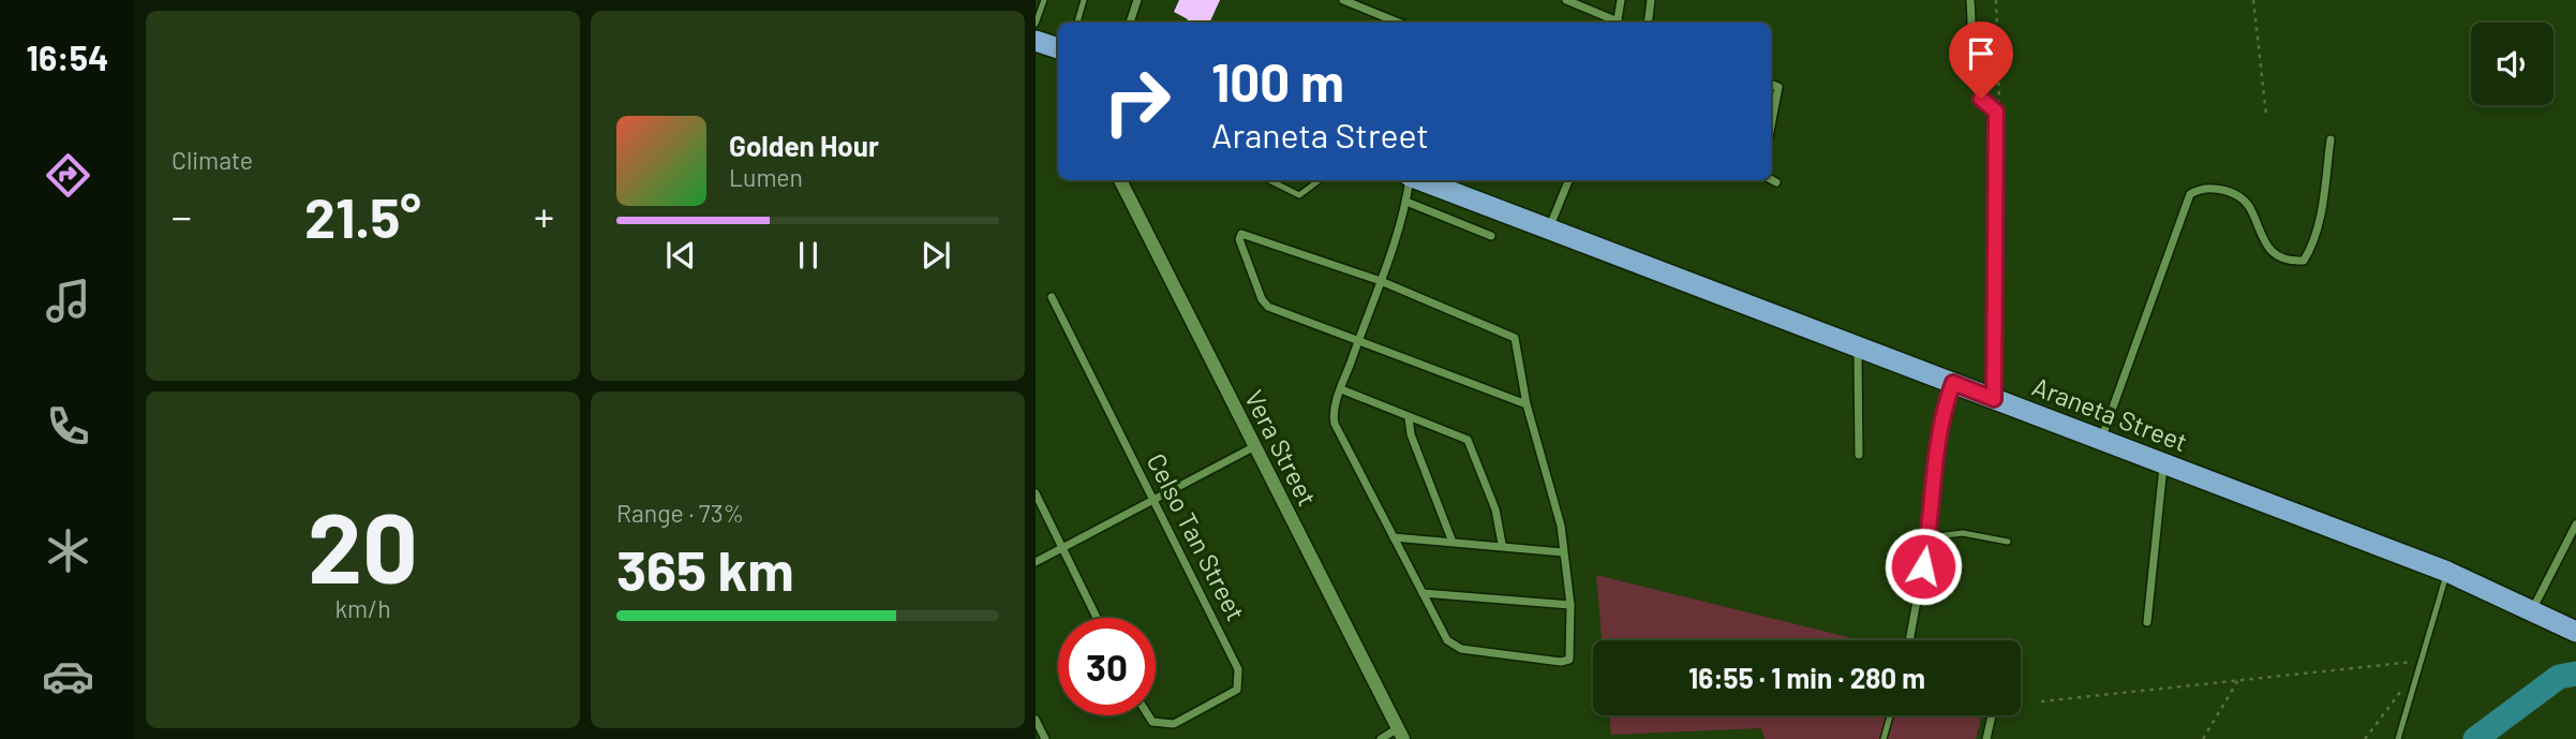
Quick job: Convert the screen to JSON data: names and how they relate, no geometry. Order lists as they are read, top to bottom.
{
  "streets": {
    "highway": ["Araneta Street"],
    "street": ["Vera Street", "Celso Tan Street"]
  },
  "page": {
    "tabs": "16:54",
    "tile": [
      "Climate",
      ["20", "km/h"],
      ["Range · 73%", "365 km"]
    ],
    "turn": ["100 m", "Araneta Street"],
    "song": ["Golden Hour", "Lumen"],
    "heat": ["−", "21.5°", "+"],
    "limit": "30",
    "trip": "16:55 · 1 min · 280 m"
  }
}
